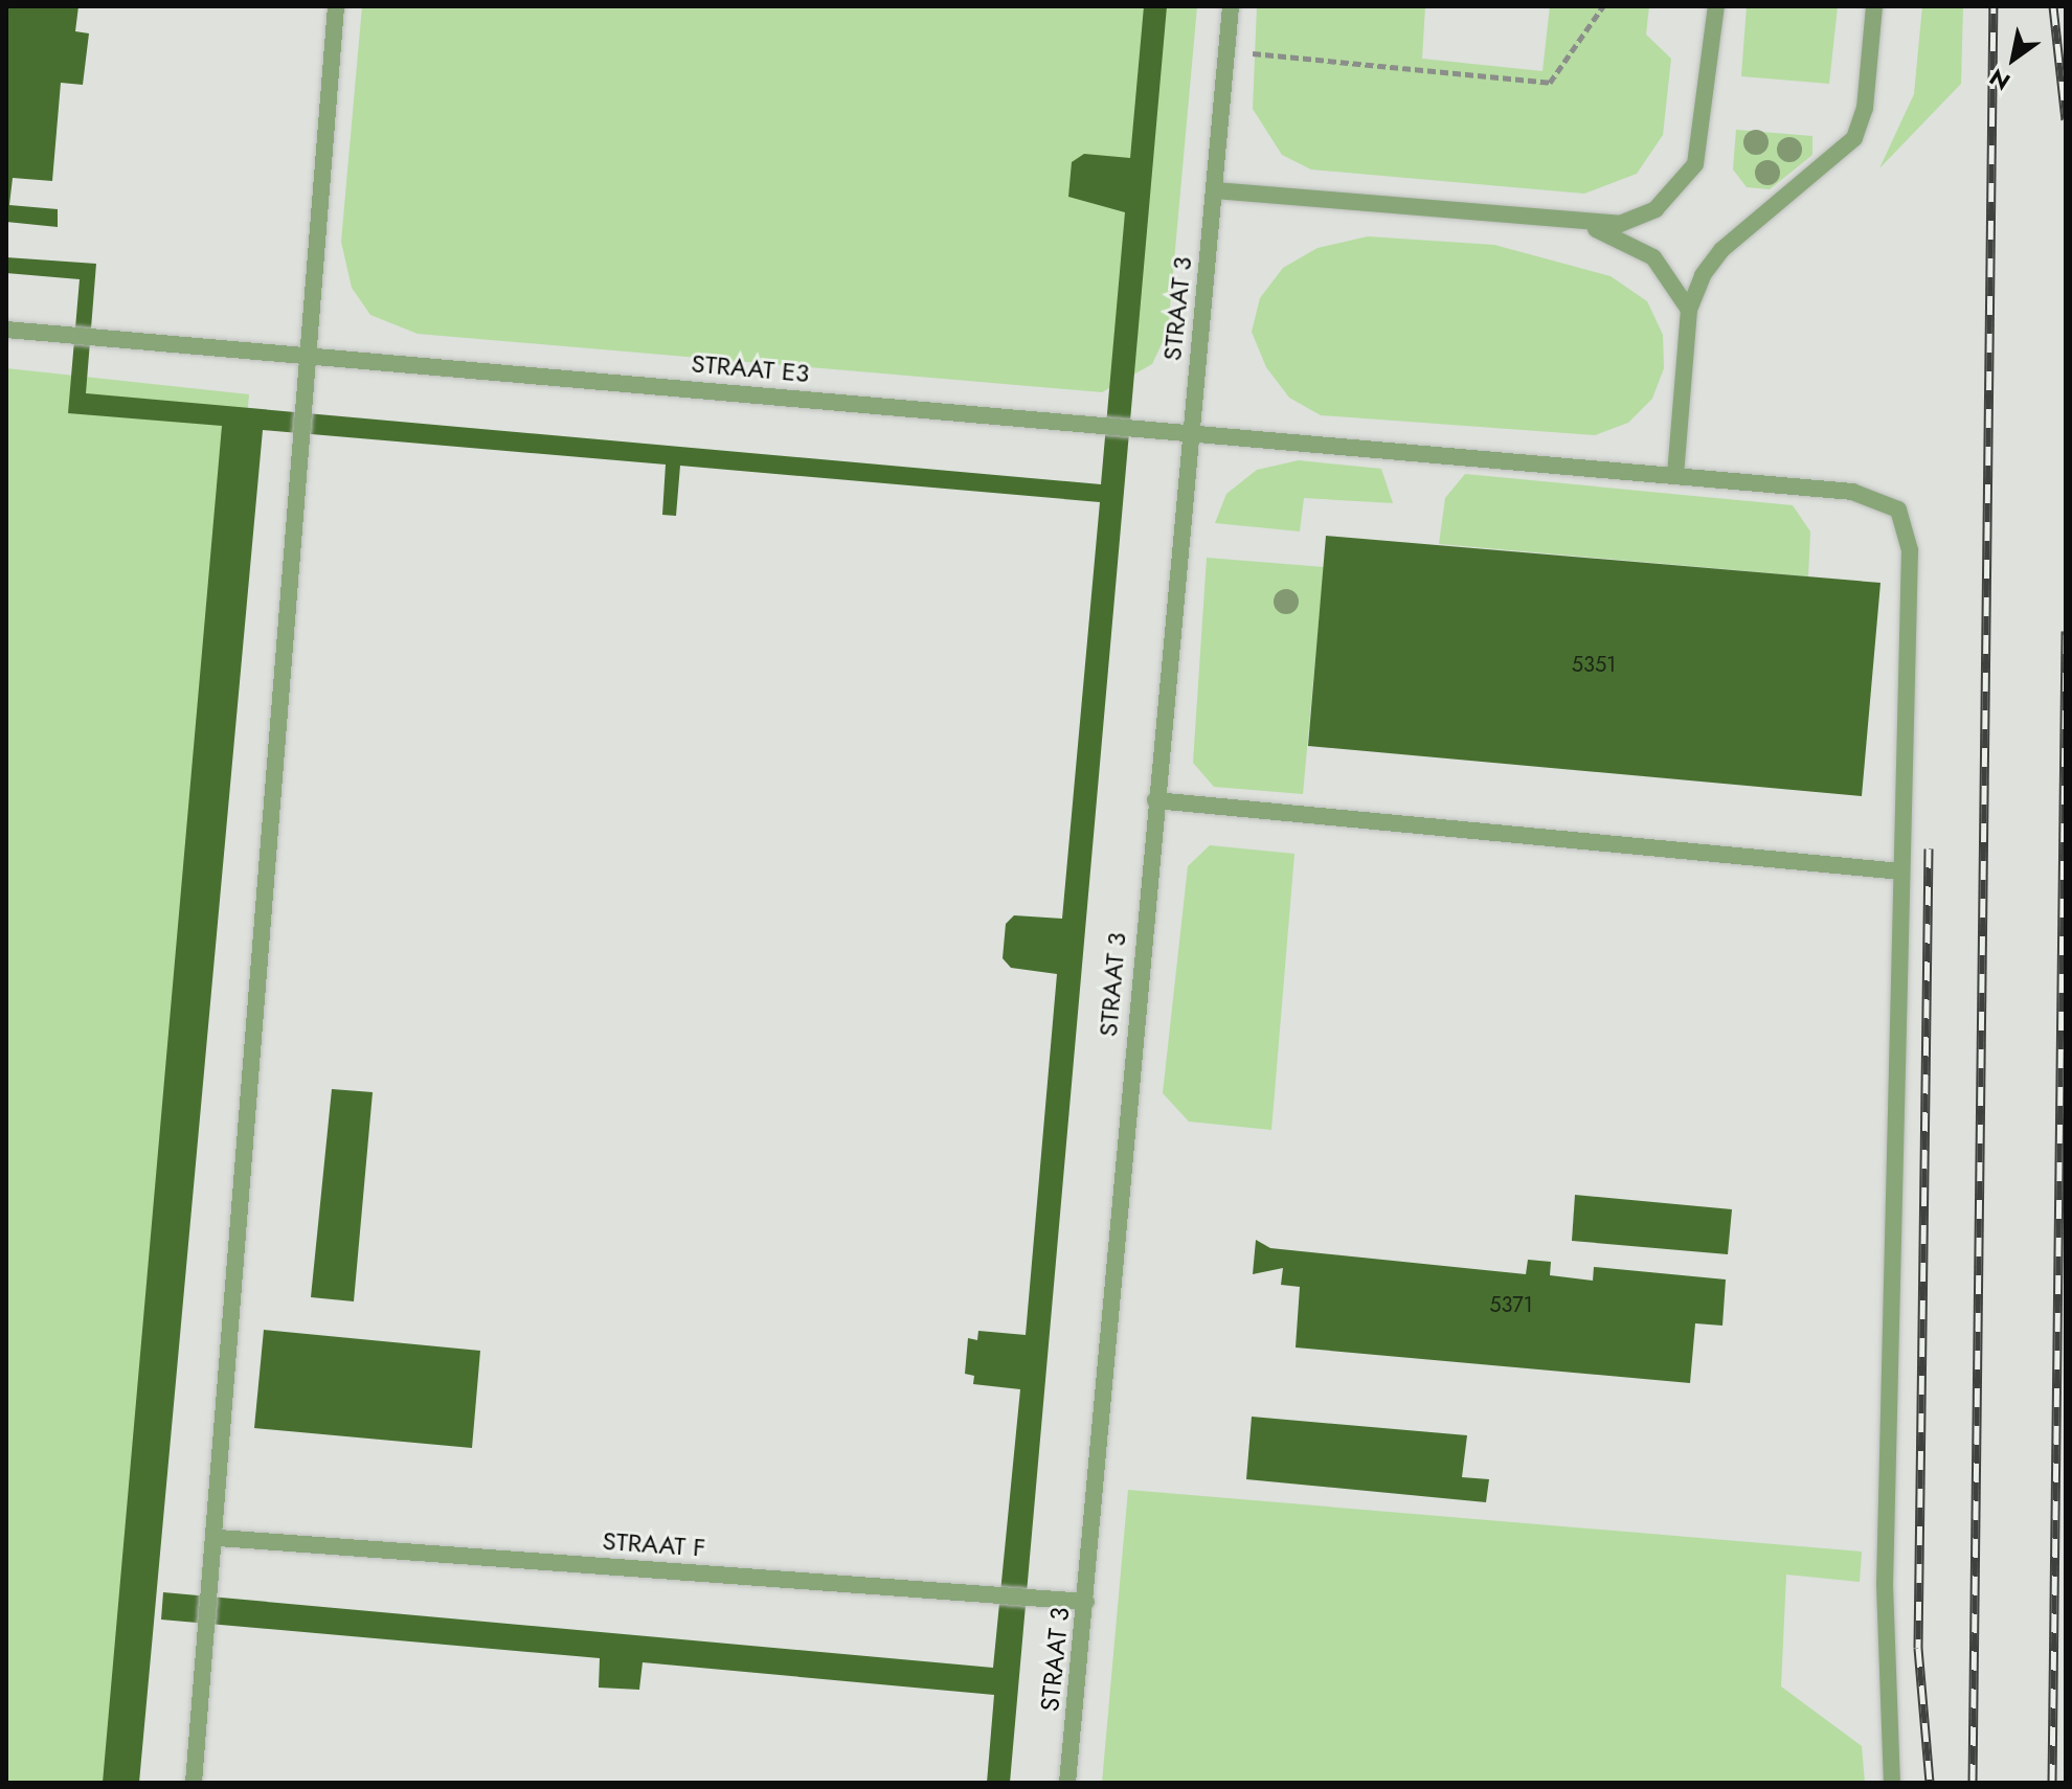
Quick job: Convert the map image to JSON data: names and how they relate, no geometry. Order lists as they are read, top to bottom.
{
  "streets": {
    "lane": ["STRAAT 3", "STRAAT E3", "STRAAT F"]
  },
  "crossings": [
    ["STRAAT 3", "STRAAT E3"],
    ["STRAAT 3", "STRAAT F"]
  ],
  "house_numbers": ["5351", "5371"],
  "north": "bottom left"
}
